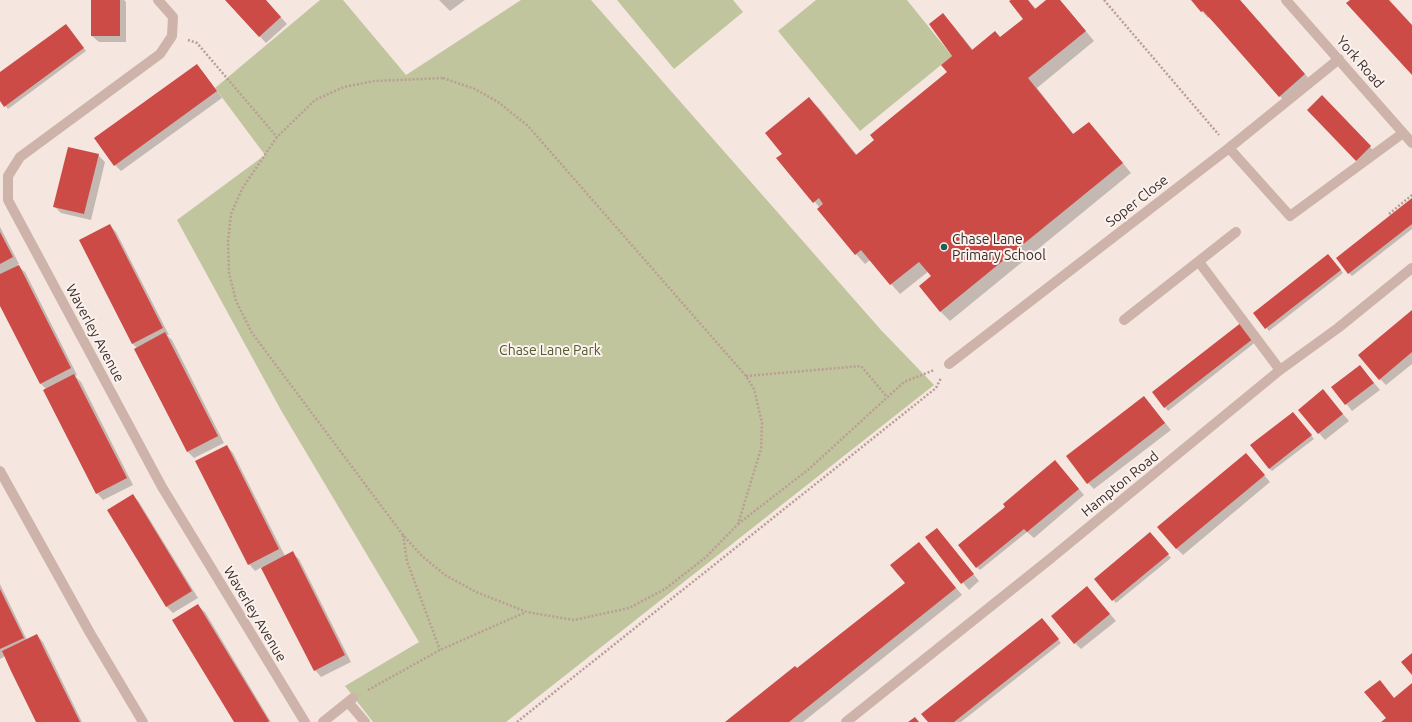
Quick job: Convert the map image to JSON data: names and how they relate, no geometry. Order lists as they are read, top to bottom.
{
  "streets": {
    "street": [
      "York Road",
      "Soper Close",
      "Waverley Avenue",
      "Hampton Road"
    ]
  },
  "crossings": [
    ["York Road", "Soper Close"]
  ],
  "parks": ["Chase Lane Park"],
  "places": ["Chase Lane Primary School"]
}
